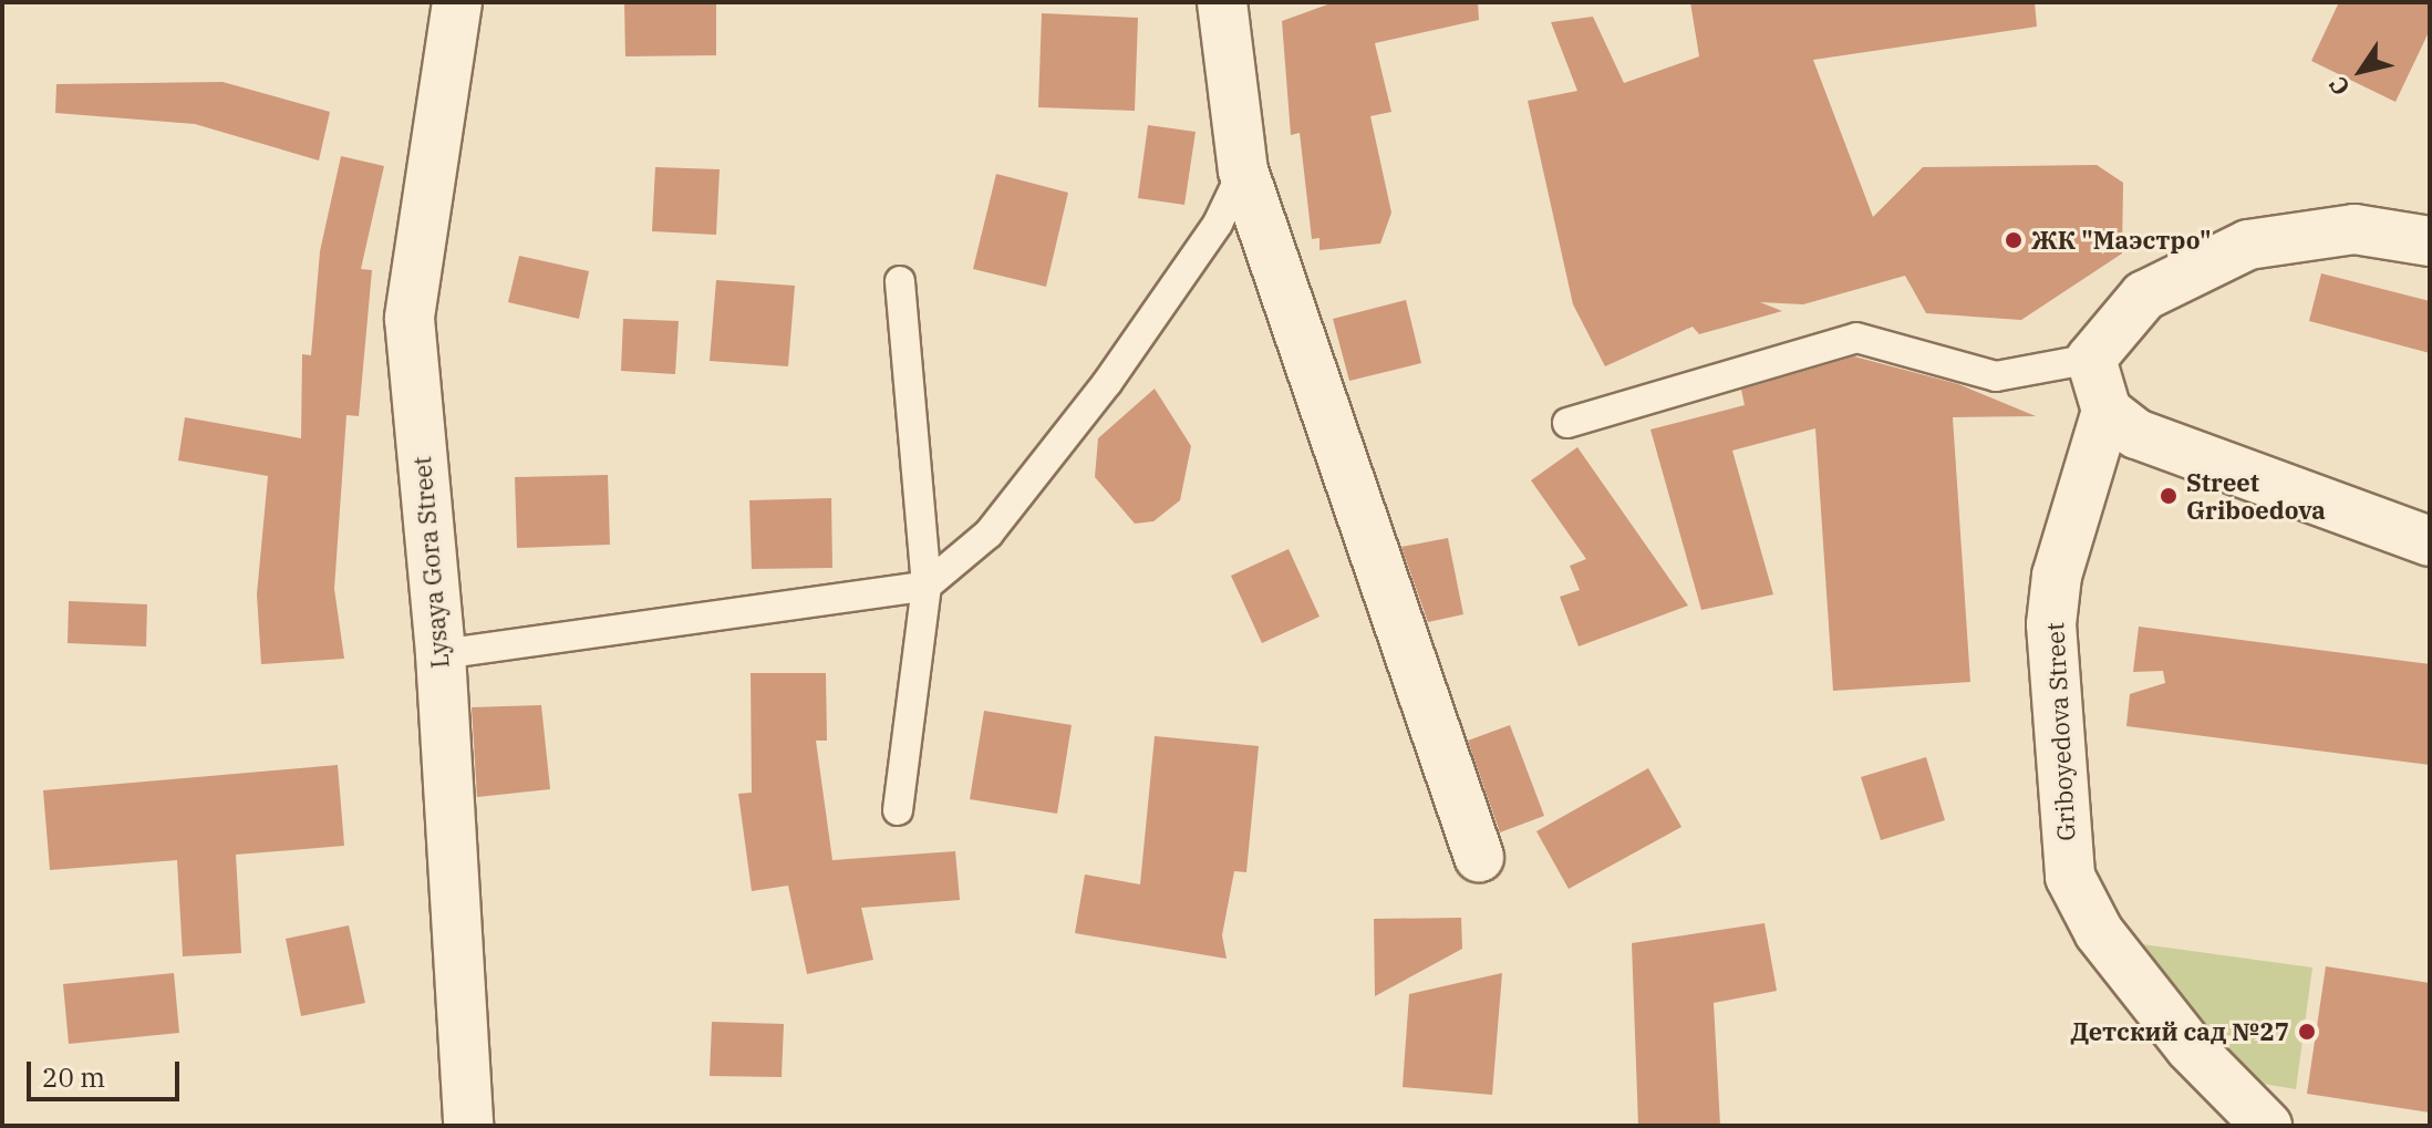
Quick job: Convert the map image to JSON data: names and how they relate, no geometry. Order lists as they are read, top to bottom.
{
  "streets": {
    "street": ["Lysaya Gora Street", "Griboyedova Street"]
  },
  "places": ["ЖК \"Маэстро\"", "Street Griboedova", "Детский сад №27"],
  "scale_bar": "20 m",
  "north": "bottom left"
}
